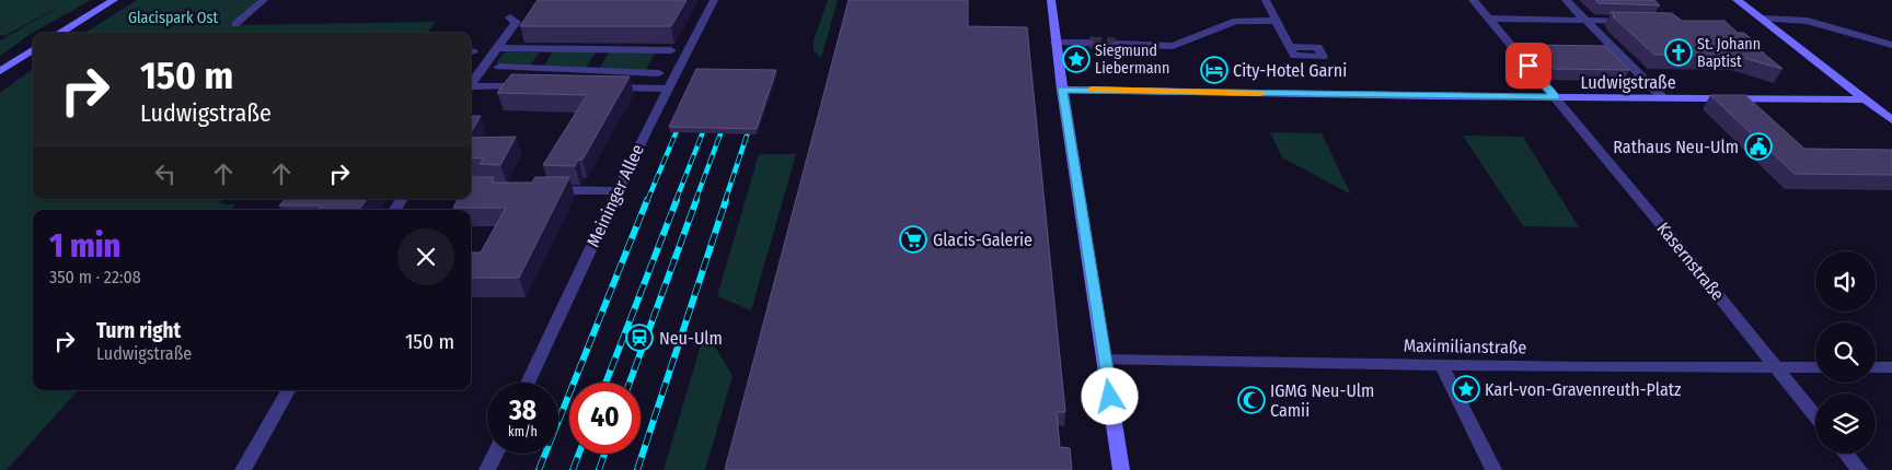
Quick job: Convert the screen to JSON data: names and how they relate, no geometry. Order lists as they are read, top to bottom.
{
  "streets": {
    "street": [
      "Ludwigstraße",
      "Meininger Allee",
      "Kasernstraße",
      "Maximilianstraße"
    ]
  },
  "crossings": [
    ["Ludwigstraße", "Kasernstraße"],
    ["Kasernstraße", "Maximilianstraße"]
  ],
  "parks": ["Glacispark Ost"],
  "places": {
    "church": ["St. Johann Baptist"],
    "place": ["Siegmund Liebermann", "Karl-von-Gravenreuth-Platz"],
    "hotel": ["City-Hotel Garni"],
    "public building": ["Rathaus Neu-Ulm"],
    "supermarket": ["Glacis-Galerie"],
    "station": ["Neu-Ulm"],
    "mosque": ["IGMG Neu-Ulm Camii"]
  },
  "page": {
    "turn": ["150 m", "Ludwigstraße"],
    "heading": ["1 min", "350 m · 22:08"],
    "list": [
      {
        "name": "Turn right",
        "note": "Ludwigstraße",
        "value": "150 m"
      }
    ],
    "speed": "38 km/h",
    "limit": "40"
  }
}
